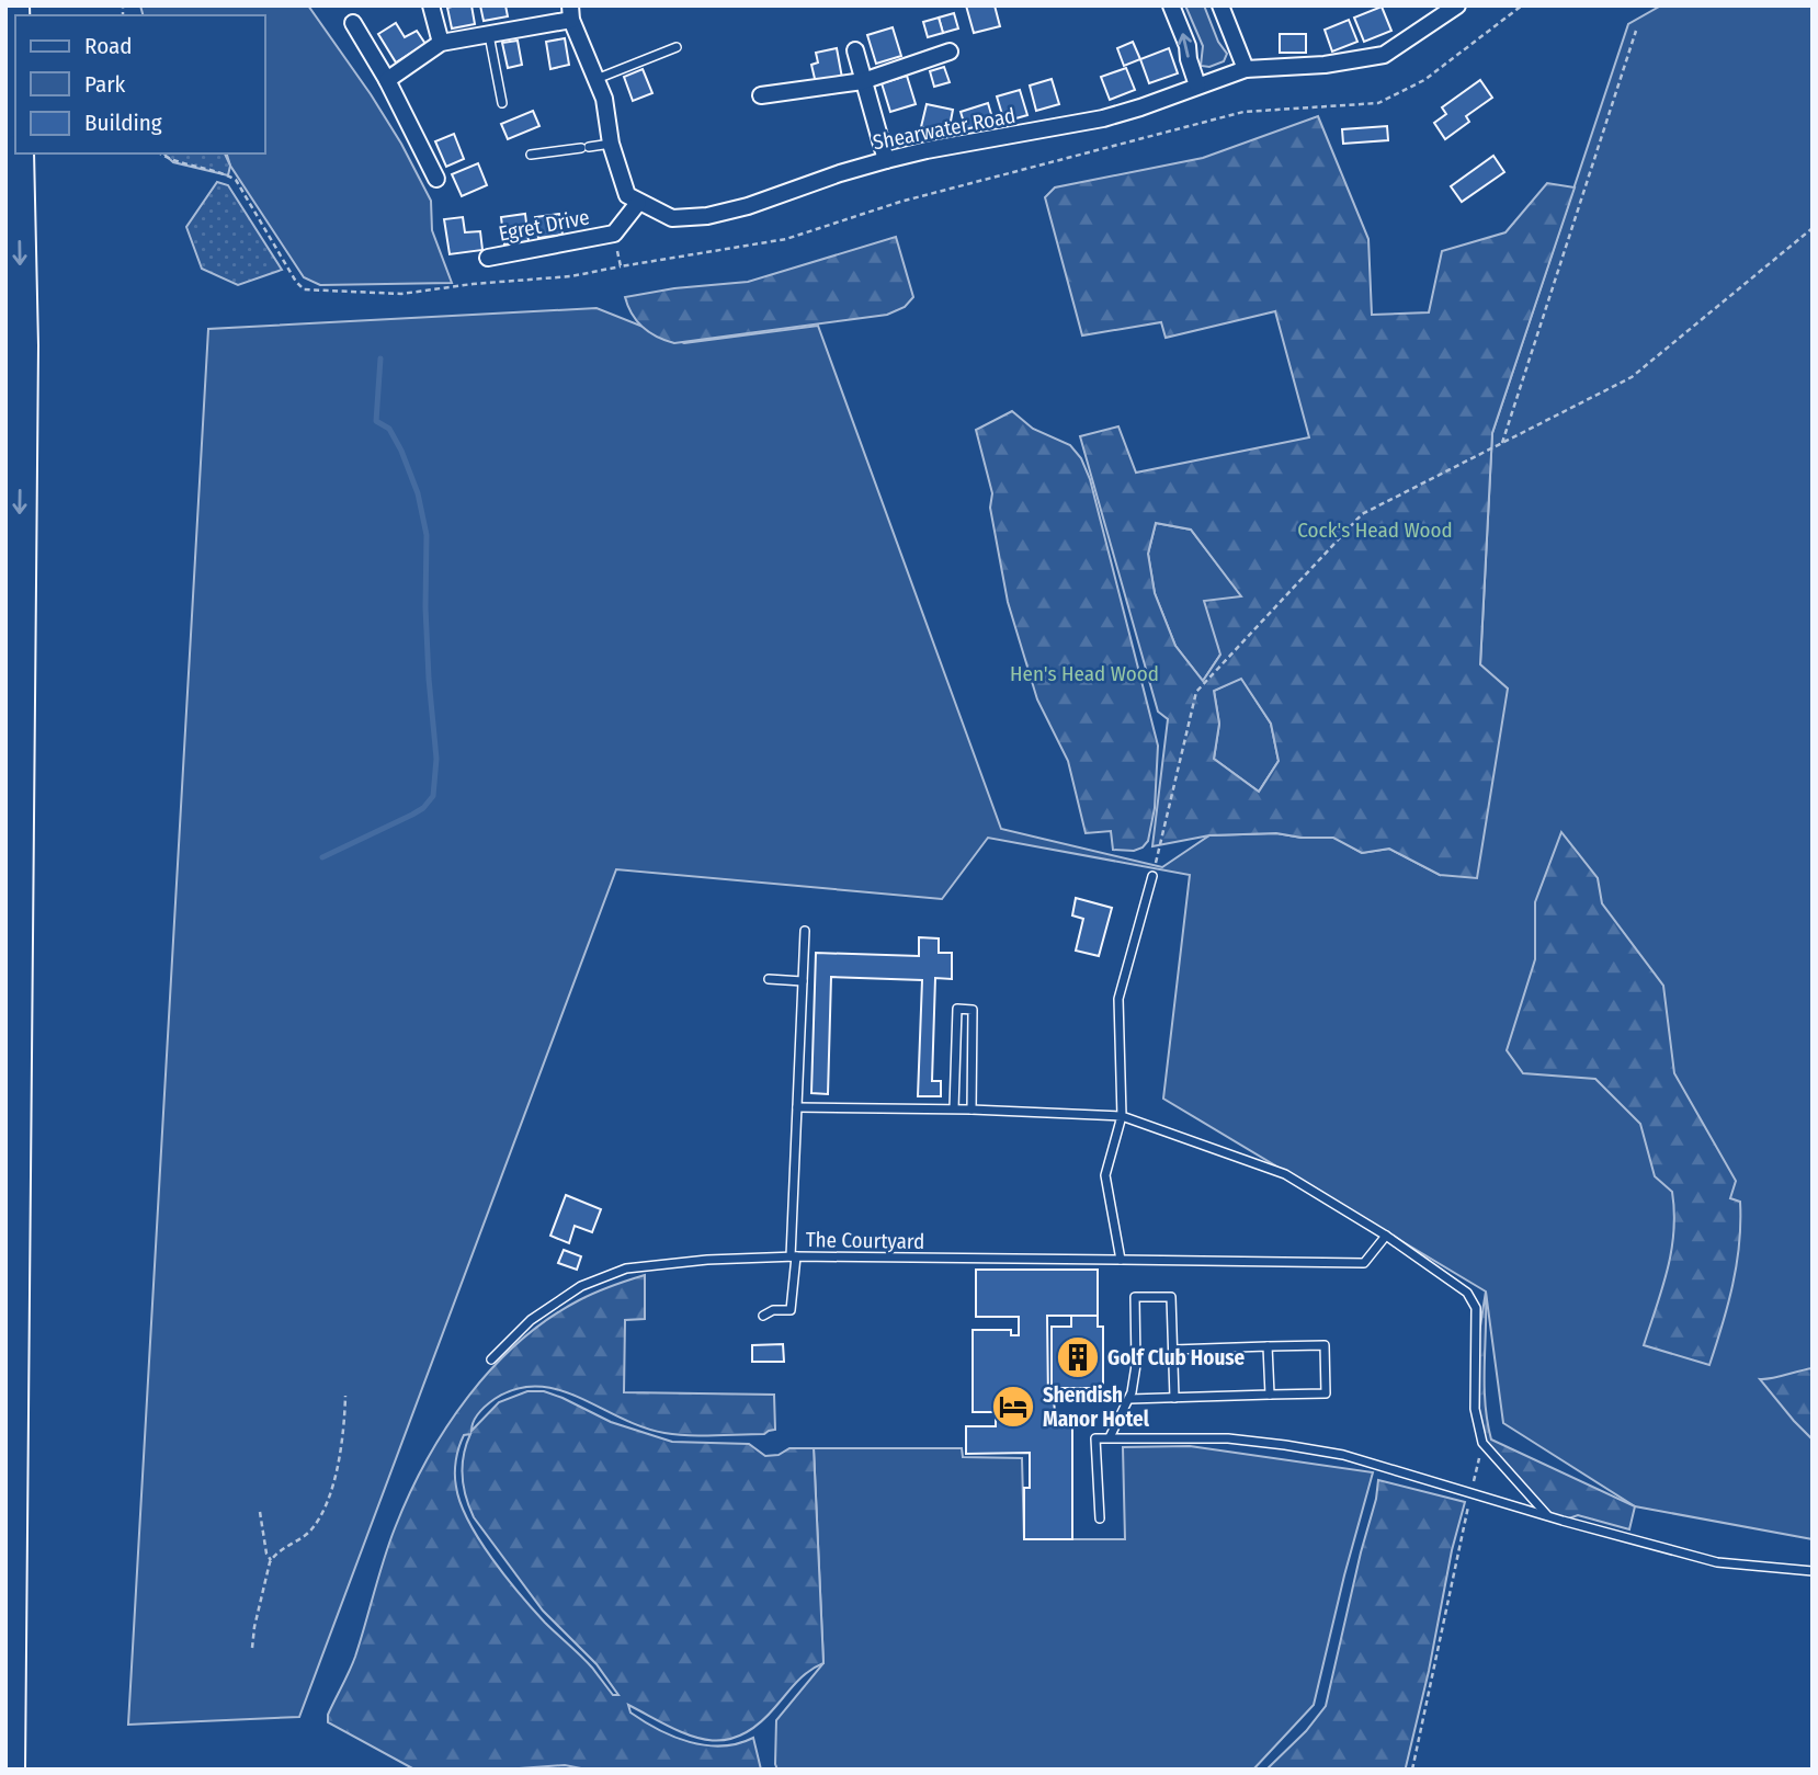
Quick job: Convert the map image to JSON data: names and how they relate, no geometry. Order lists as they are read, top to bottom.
{
  "streets": {
    "street": ["Shearwater Road", "Egret Drive"],
    "lane": ["The Courtyard"]
  },
  "crossings": [
    ["Shearwater Road", "Egret Drive"]
  ],
  "parks": ["Cock's Head Wood", "Hen's Head Wood"],
  "places": {
    "building": ["Golf Club House"],
    "hotel": ["Shendish Manor Hotel"]
  },
  "legend": ["Road", "Park", "Building"]
}
